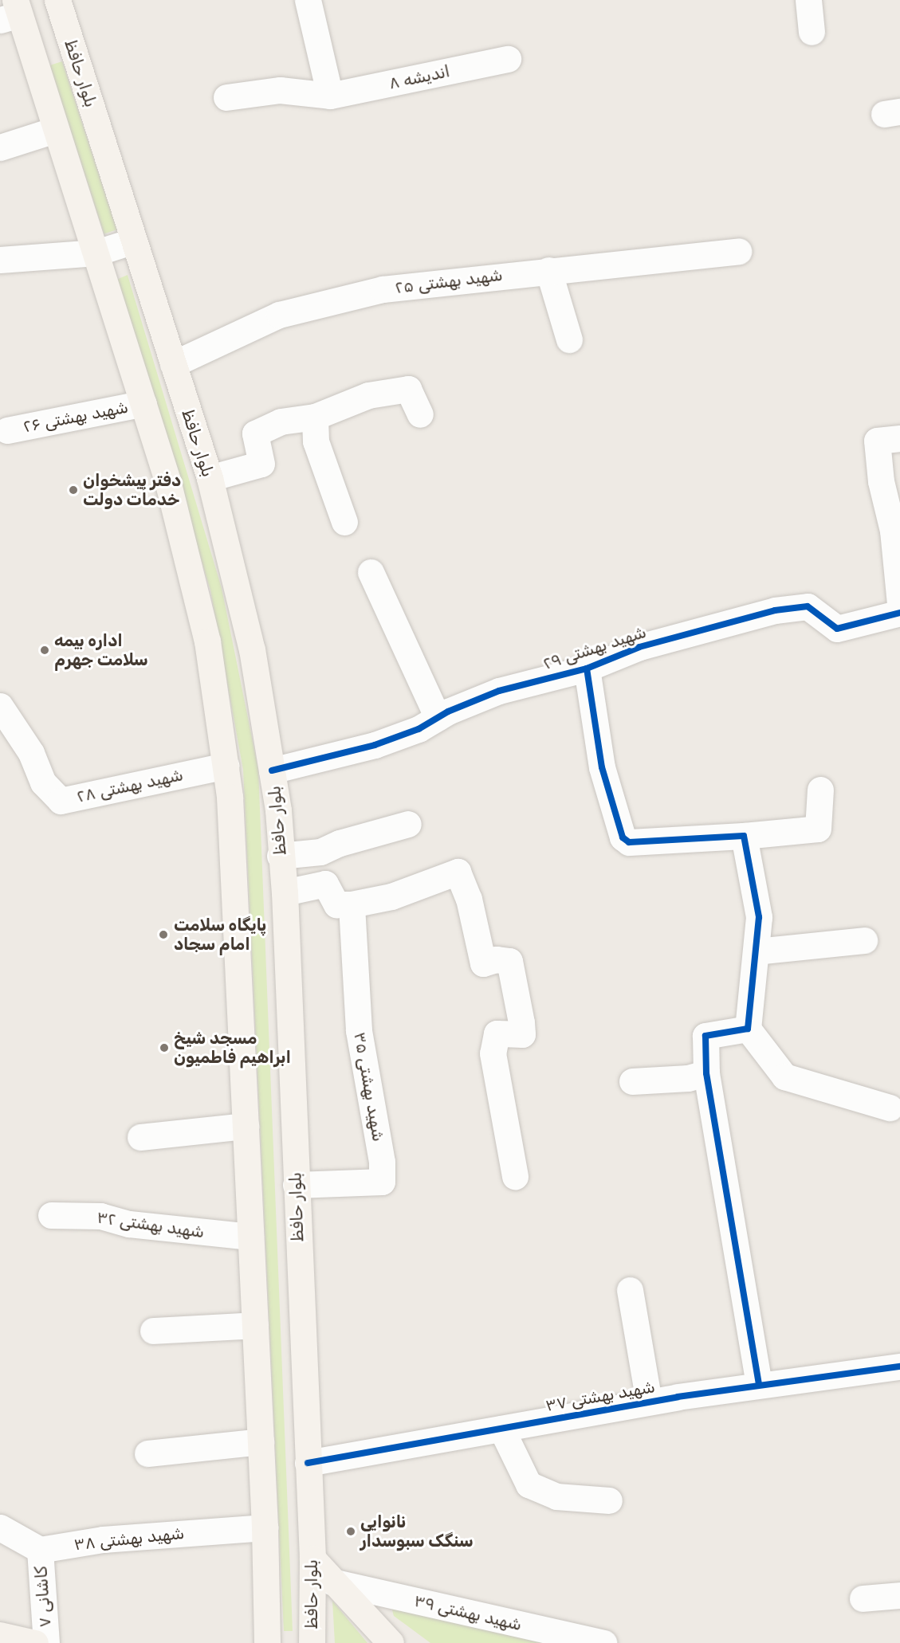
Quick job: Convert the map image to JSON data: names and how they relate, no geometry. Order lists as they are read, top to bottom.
{
  "streets": {
    "main road": ["بلوار حافظ"],
    "street": [
      "اندیشه ۸",
      "شهید بهشتی ۲۵",
      "شهید بهشتی ۲۶",
      "شهید بهشتی ۲۹",
      "شهید بهشتی ۲۸",
      "شهید بهشتی ۳۵",
      "شهید بهشتی ۳۲",
      "شهید بهشتی ۳۷",
      "شهید بهشتی ۳۸",
      "کاشانی ۷",
      "شهید بهشتی ۳۹"
    ]
  },
  "crossings": [
    ["بلوار حافظ", "شهید بهشتی ۲۵"],
    ["بلوار حافظ", "شهید بهشتی ۲۹"],
    ["بلوار حافظ", "شهید بهشتی ۳۵"],
    ["بلوار حافظ", "شهید بهشتی ۳۷"],
    ["شهید بهشتی ۳۸", "کاشانی ۷"]
  ],
  "places": [
    "دفتر پیشخوان خدمات دولت",
    "اداره بیمه سلامت جهرم",
    "پایگاه سلامت امام سجاد",
    "مسجد شیخ ابراهیم فاطمیون",
    "نانوایی سنگک سبوسدار"
  ]
}
